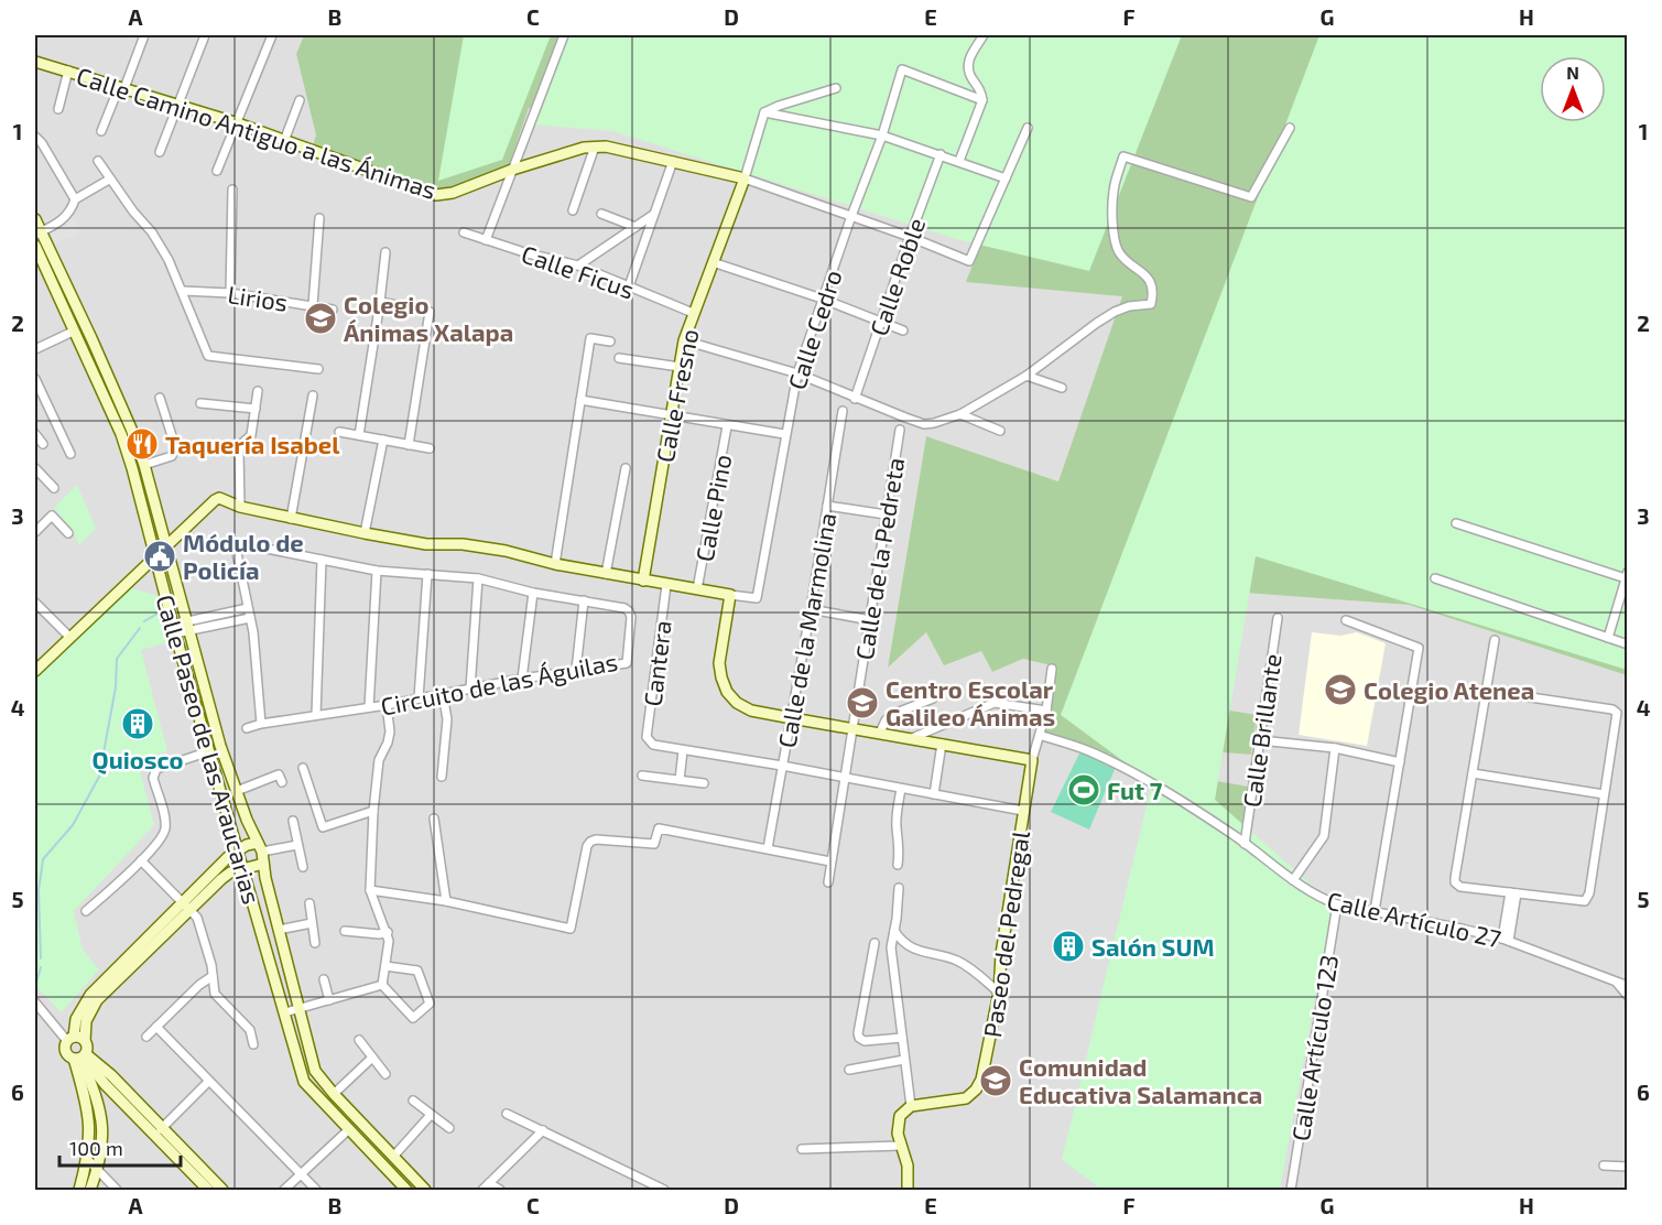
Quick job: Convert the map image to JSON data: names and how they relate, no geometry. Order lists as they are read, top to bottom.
{
  "streets": {
    "street": [
      "Calle Camino Antiguo a las Ánimas",
      "Calle Ficus",
      "Calle Roble",
      "Lirios",
      "Calle Cedro",
      "Calle Fresno",
      "Calle Pino",
      "Calle de la Pedreta",
      "Calle de la Marmolina",
      "Cantera",
      "Circuito de las Águilas",
      "Calle Brillante",
      "Calle Paseo de las Araucarias",
      "Calle Artículo 27",
      "Paseo del Pedregal",
      "Calle Artículo 123"
    ]
  },
  "crossings": [
    ["Calle Camino Antiguo a las Ánimas", "Calle Roble"],
    ["Calle Camino Antiguo a las Ánimas", "Calle Cedro"],
    ["Calle Camino Antiguo a las Ánimas", "Calle Fresno"],
    ["Calle Ficus", "Calle Fresno"],
    ["Calle Brillante", "Calle Artículo 27"],
    ["Calle Artículo 27", "Paseo del Pedregal"],
    ["Calle Artículo 27", "Calle Artículo 123"]
  ],
  "places": {
    "school or university": [
      "Colegio Ánimas Xalapa",
      "Colegio Atenea",
      "Centro Escolar Galileo Ánimas",
      "Comunidad Educativa Salamanca"
    ],
    "restaurant": ["Taquería Isabel"],
    "public building": ["Módulo de Policía"],
    "building": ["Quiosco", "Salón SUM"],
    "sports": ["Fut 7"]
  },
  "scale_bar": "100 m",
  "north": "top",
  "grid": {
    "columns": [
      "A",
      "B",
      "C",
      "D",
      "E",
      "F",
      "G",
      "H"
    ],
    "rows": [
      "1",
      "2",
      "3",
      "4",
      "5",
      "6"
    ]
  }
}
